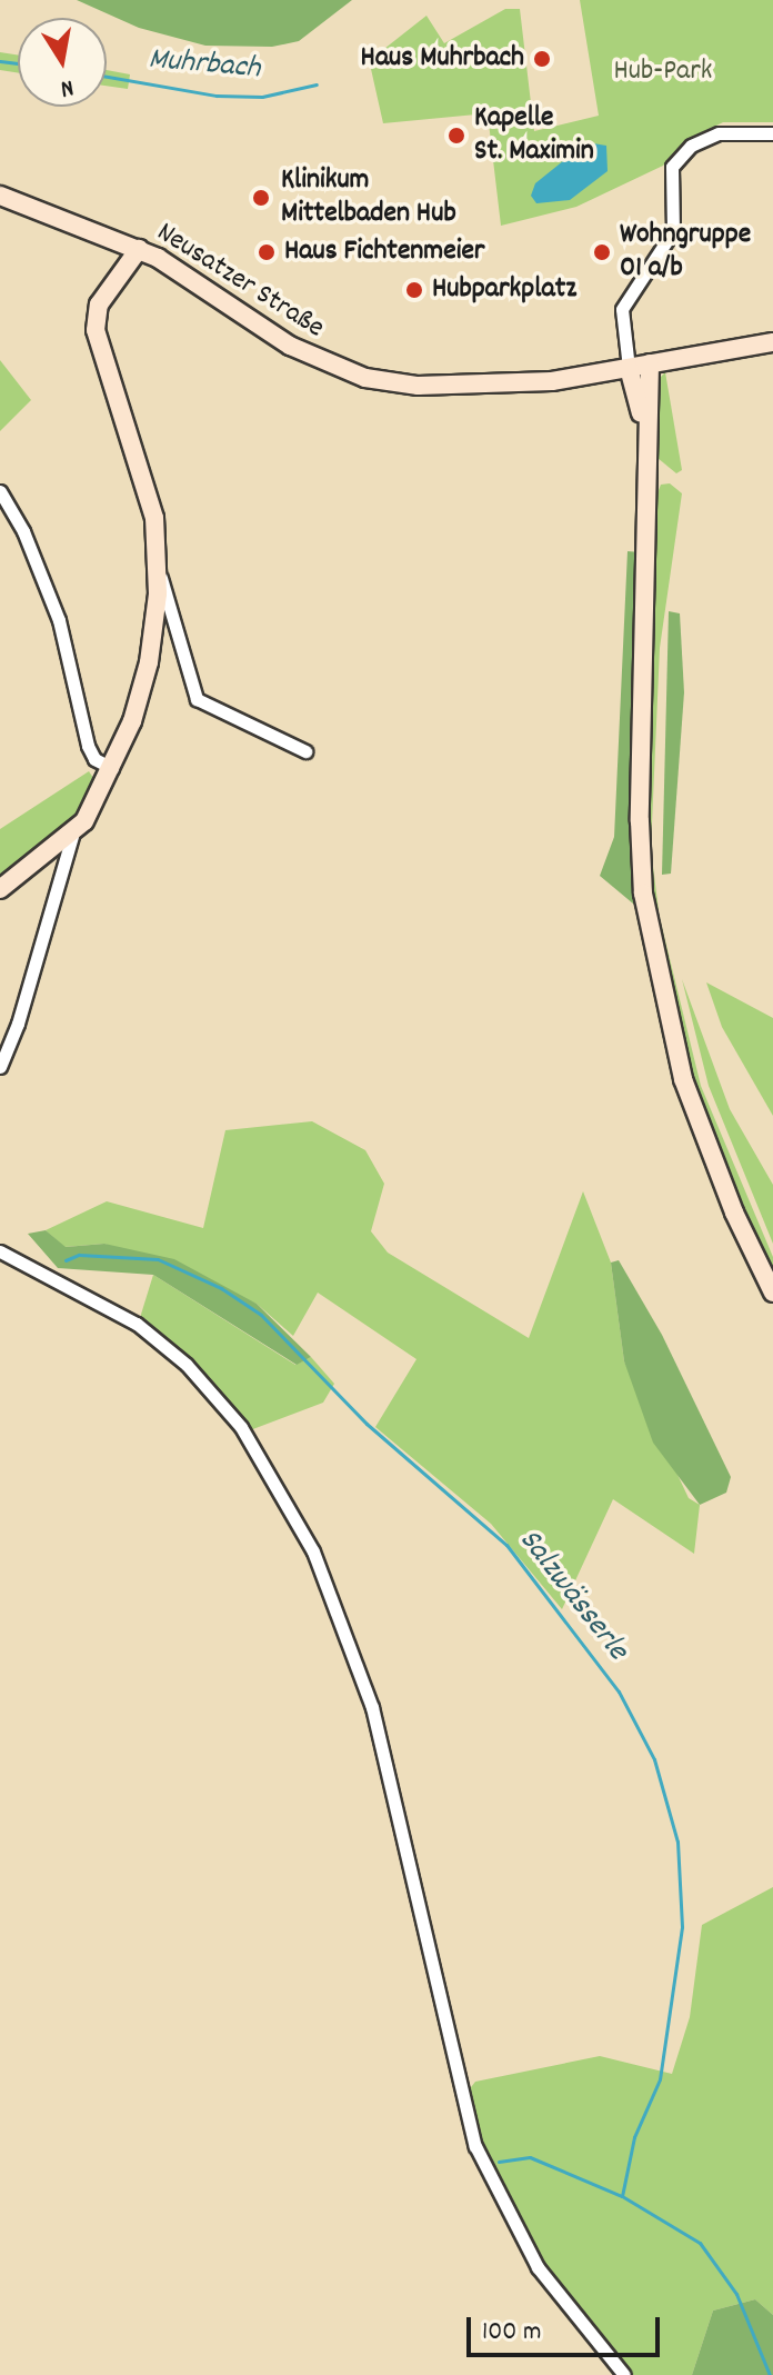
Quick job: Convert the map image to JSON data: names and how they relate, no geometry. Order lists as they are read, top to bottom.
{
  "streets": {
    "street": ["Neusatzer Straße"]
  },
  "water": ["Muhrbach", "Salzwässerle"],
  "parks": ["Hub-Park"],
  "places": [
    "Haus Muhrbach",
    "Kapelle St. Maximin",
    "Klinikum Mittelbaden Hub",
    "Haus Fichtenmeier",
    "Wohngruppe 01 a/b",
    "Hubparkplatz"
  ],
  "scale_bar": "100 m",
  "north": "bottom"
}
